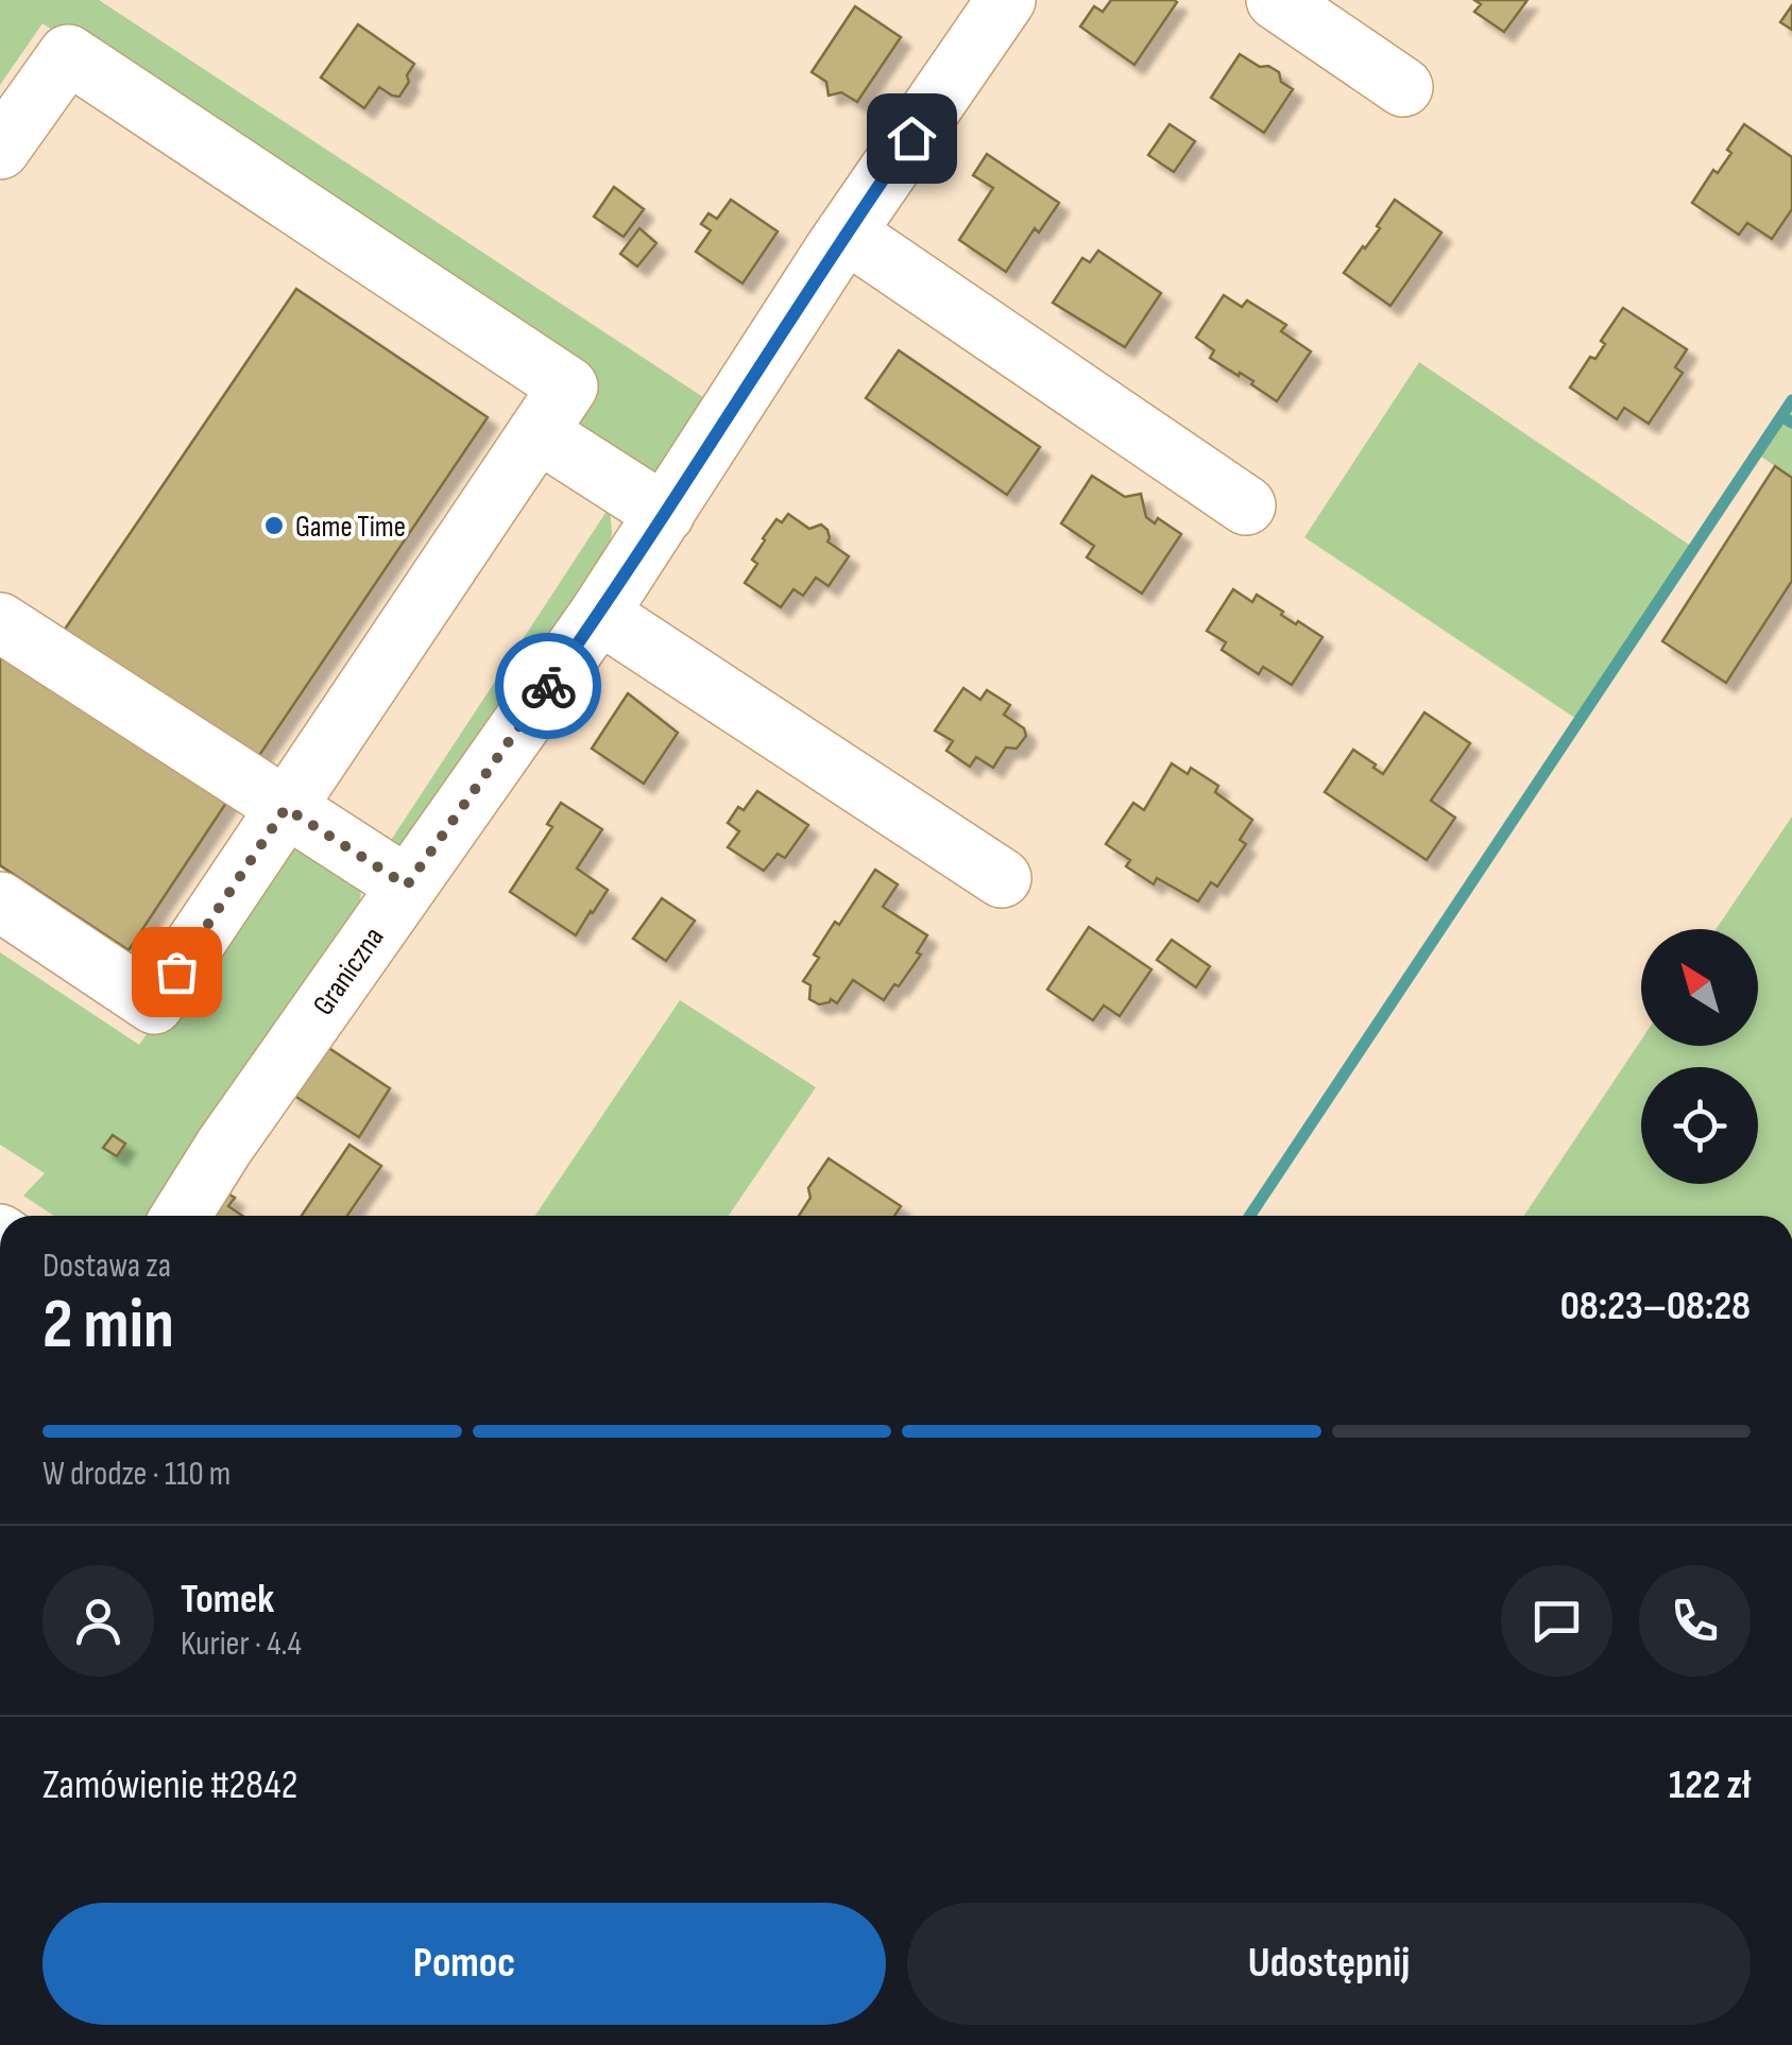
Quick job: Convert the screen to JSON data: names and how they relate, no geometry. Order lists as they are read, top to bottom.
{
  "streets": {
    "street": ["Graniczna"]
  },
  "places": ["Game Time"],
  "north": "top left",
  "page": {
    "heading": ["2 min", "Dostawa za", "08:23–08:28"],
    "panel": [
      "Tomek",
      "Kurier · 4.4",
      "Zamówienie #2842",
      "122 zł"
    ],
    "bar": "W drodze · 110 m",
    "buttons": ["Pomoc", "Udostępnij"]
  }
}
